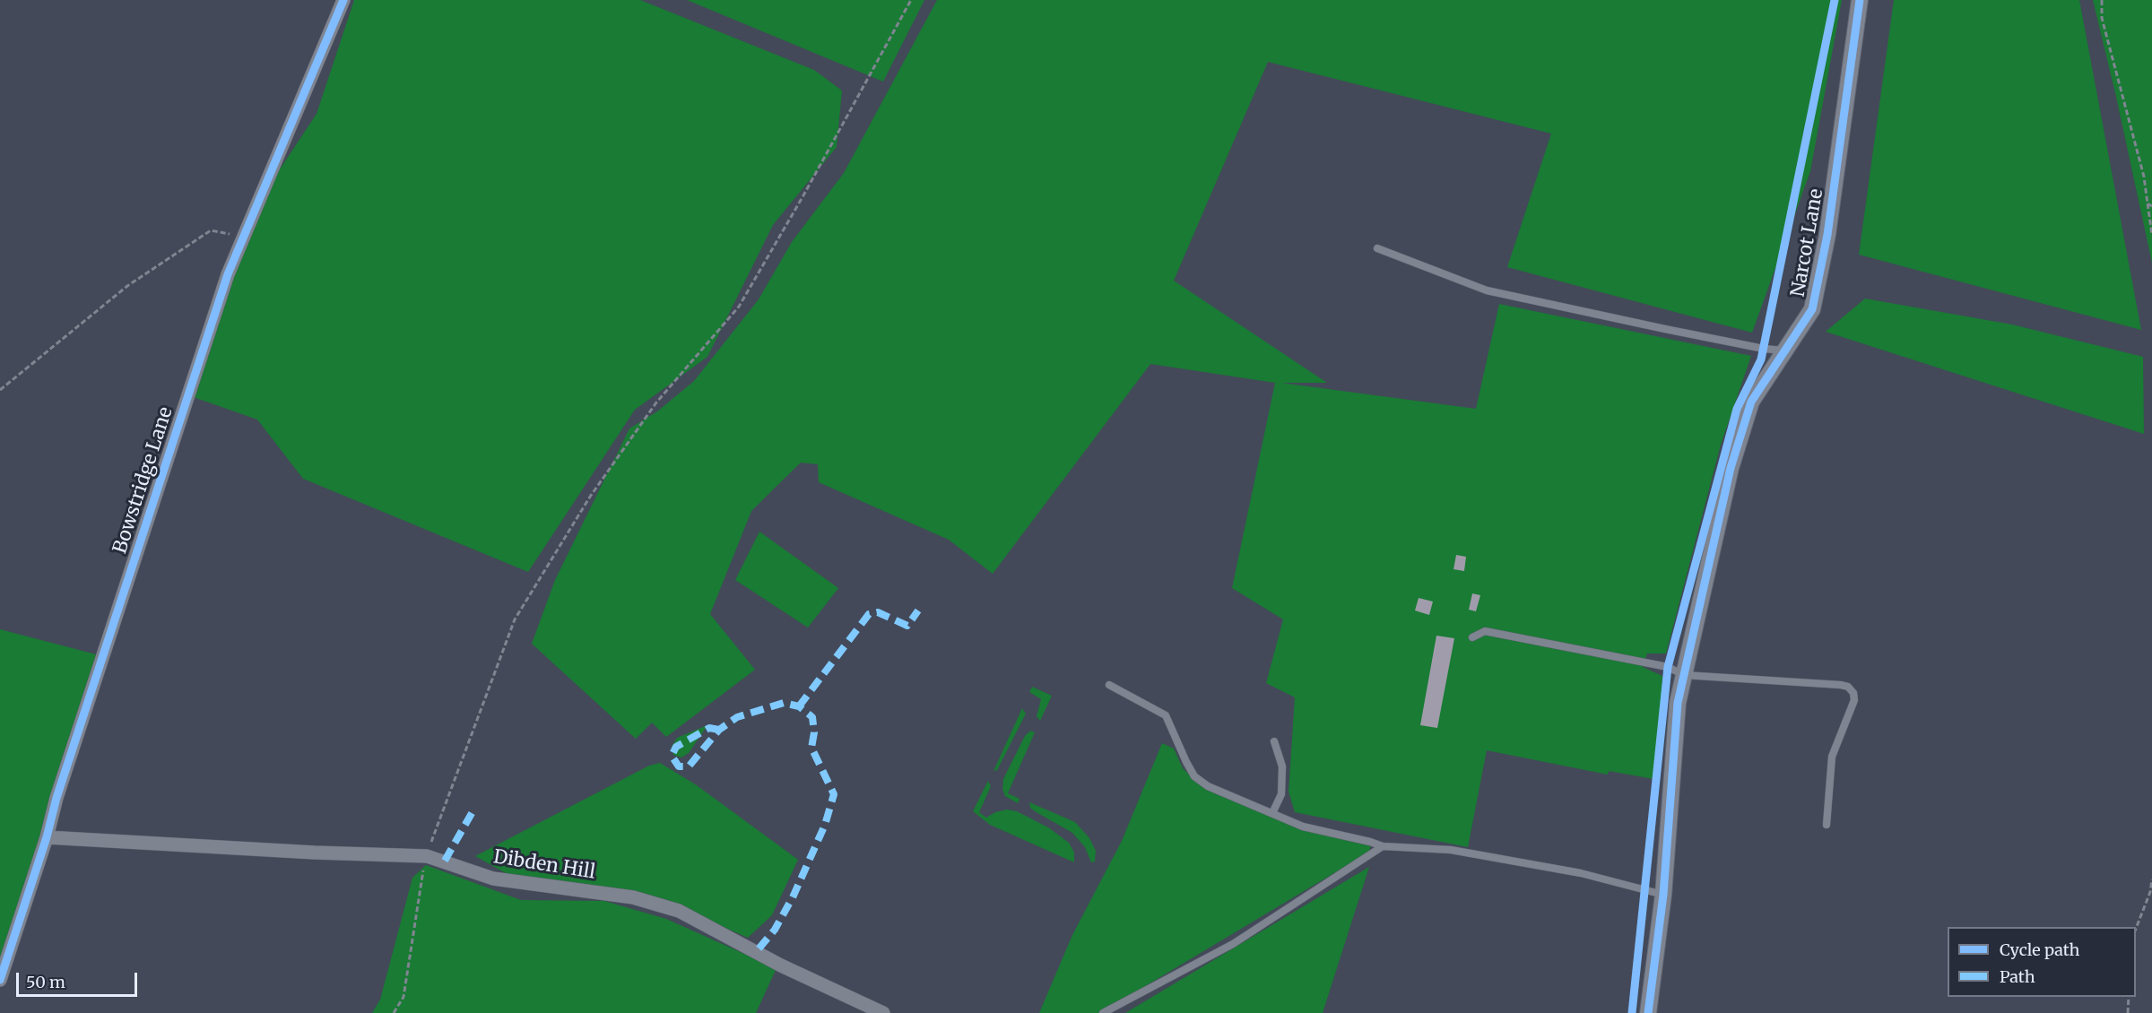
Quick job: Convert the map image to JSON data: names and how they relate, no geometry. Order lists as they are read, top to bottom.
{
  "streets": {
    "street": ["Narcot Lane", "Bowstridge Lane", "Dibden Hill"]
  },
  "crossings": [
    ["Bowstridge Lane", "Dibden Hill"]
  ],
  "legend": ["Cycle path", "Path"],
  "scale_bar": "50 m"
}
